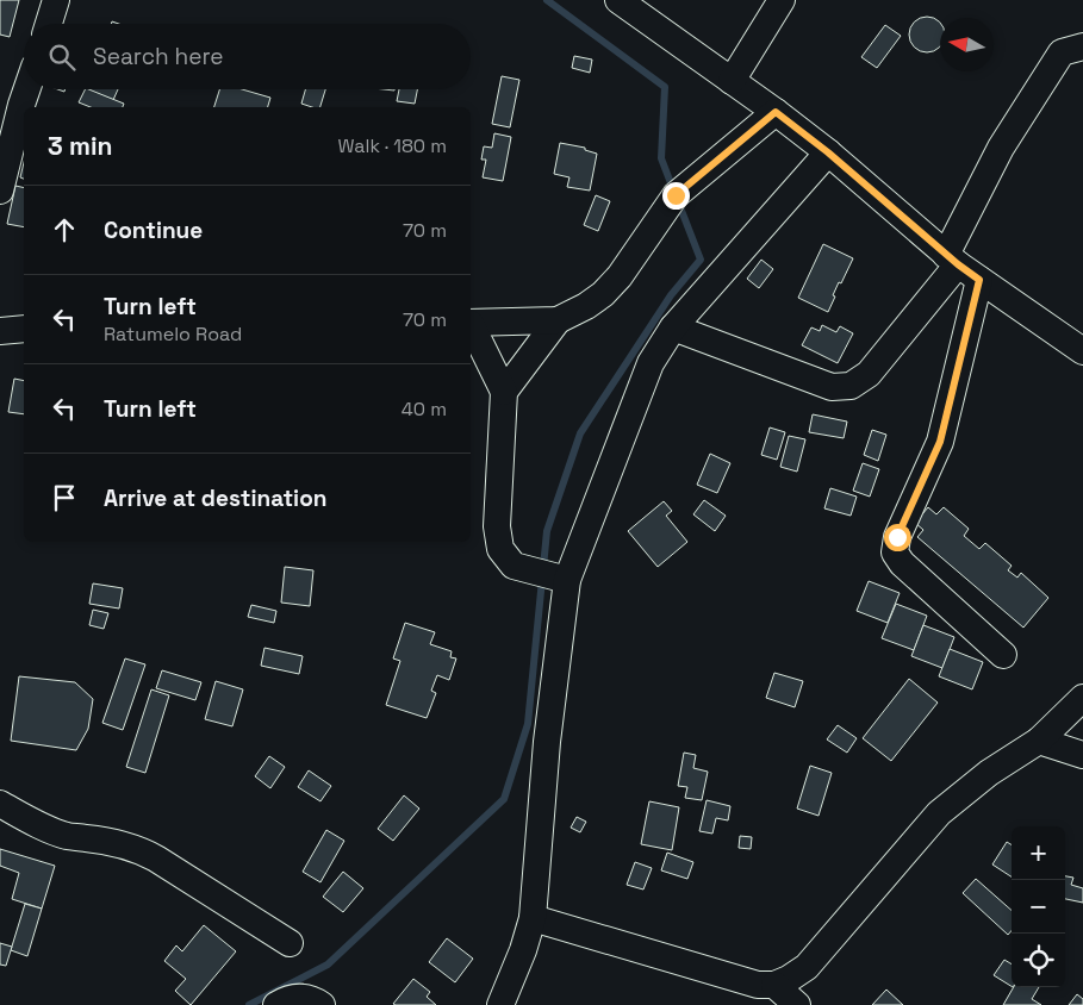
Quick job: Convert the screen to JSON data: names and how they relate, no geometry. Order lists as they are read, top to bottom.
{
  "north": "left",
  "page": {
    "search": "Search here",
    "heading": ["3 min", "Walk · 180 m"],
    "list": [
      ["Continue", "70 m"],
      ["Turn left", "Ratumelo Road", "70 m"],
      ["Turn left", "40 m"],
      "Arrive at destination"
    ],
    "map_buttons": ["+", "−"]
  }
}
